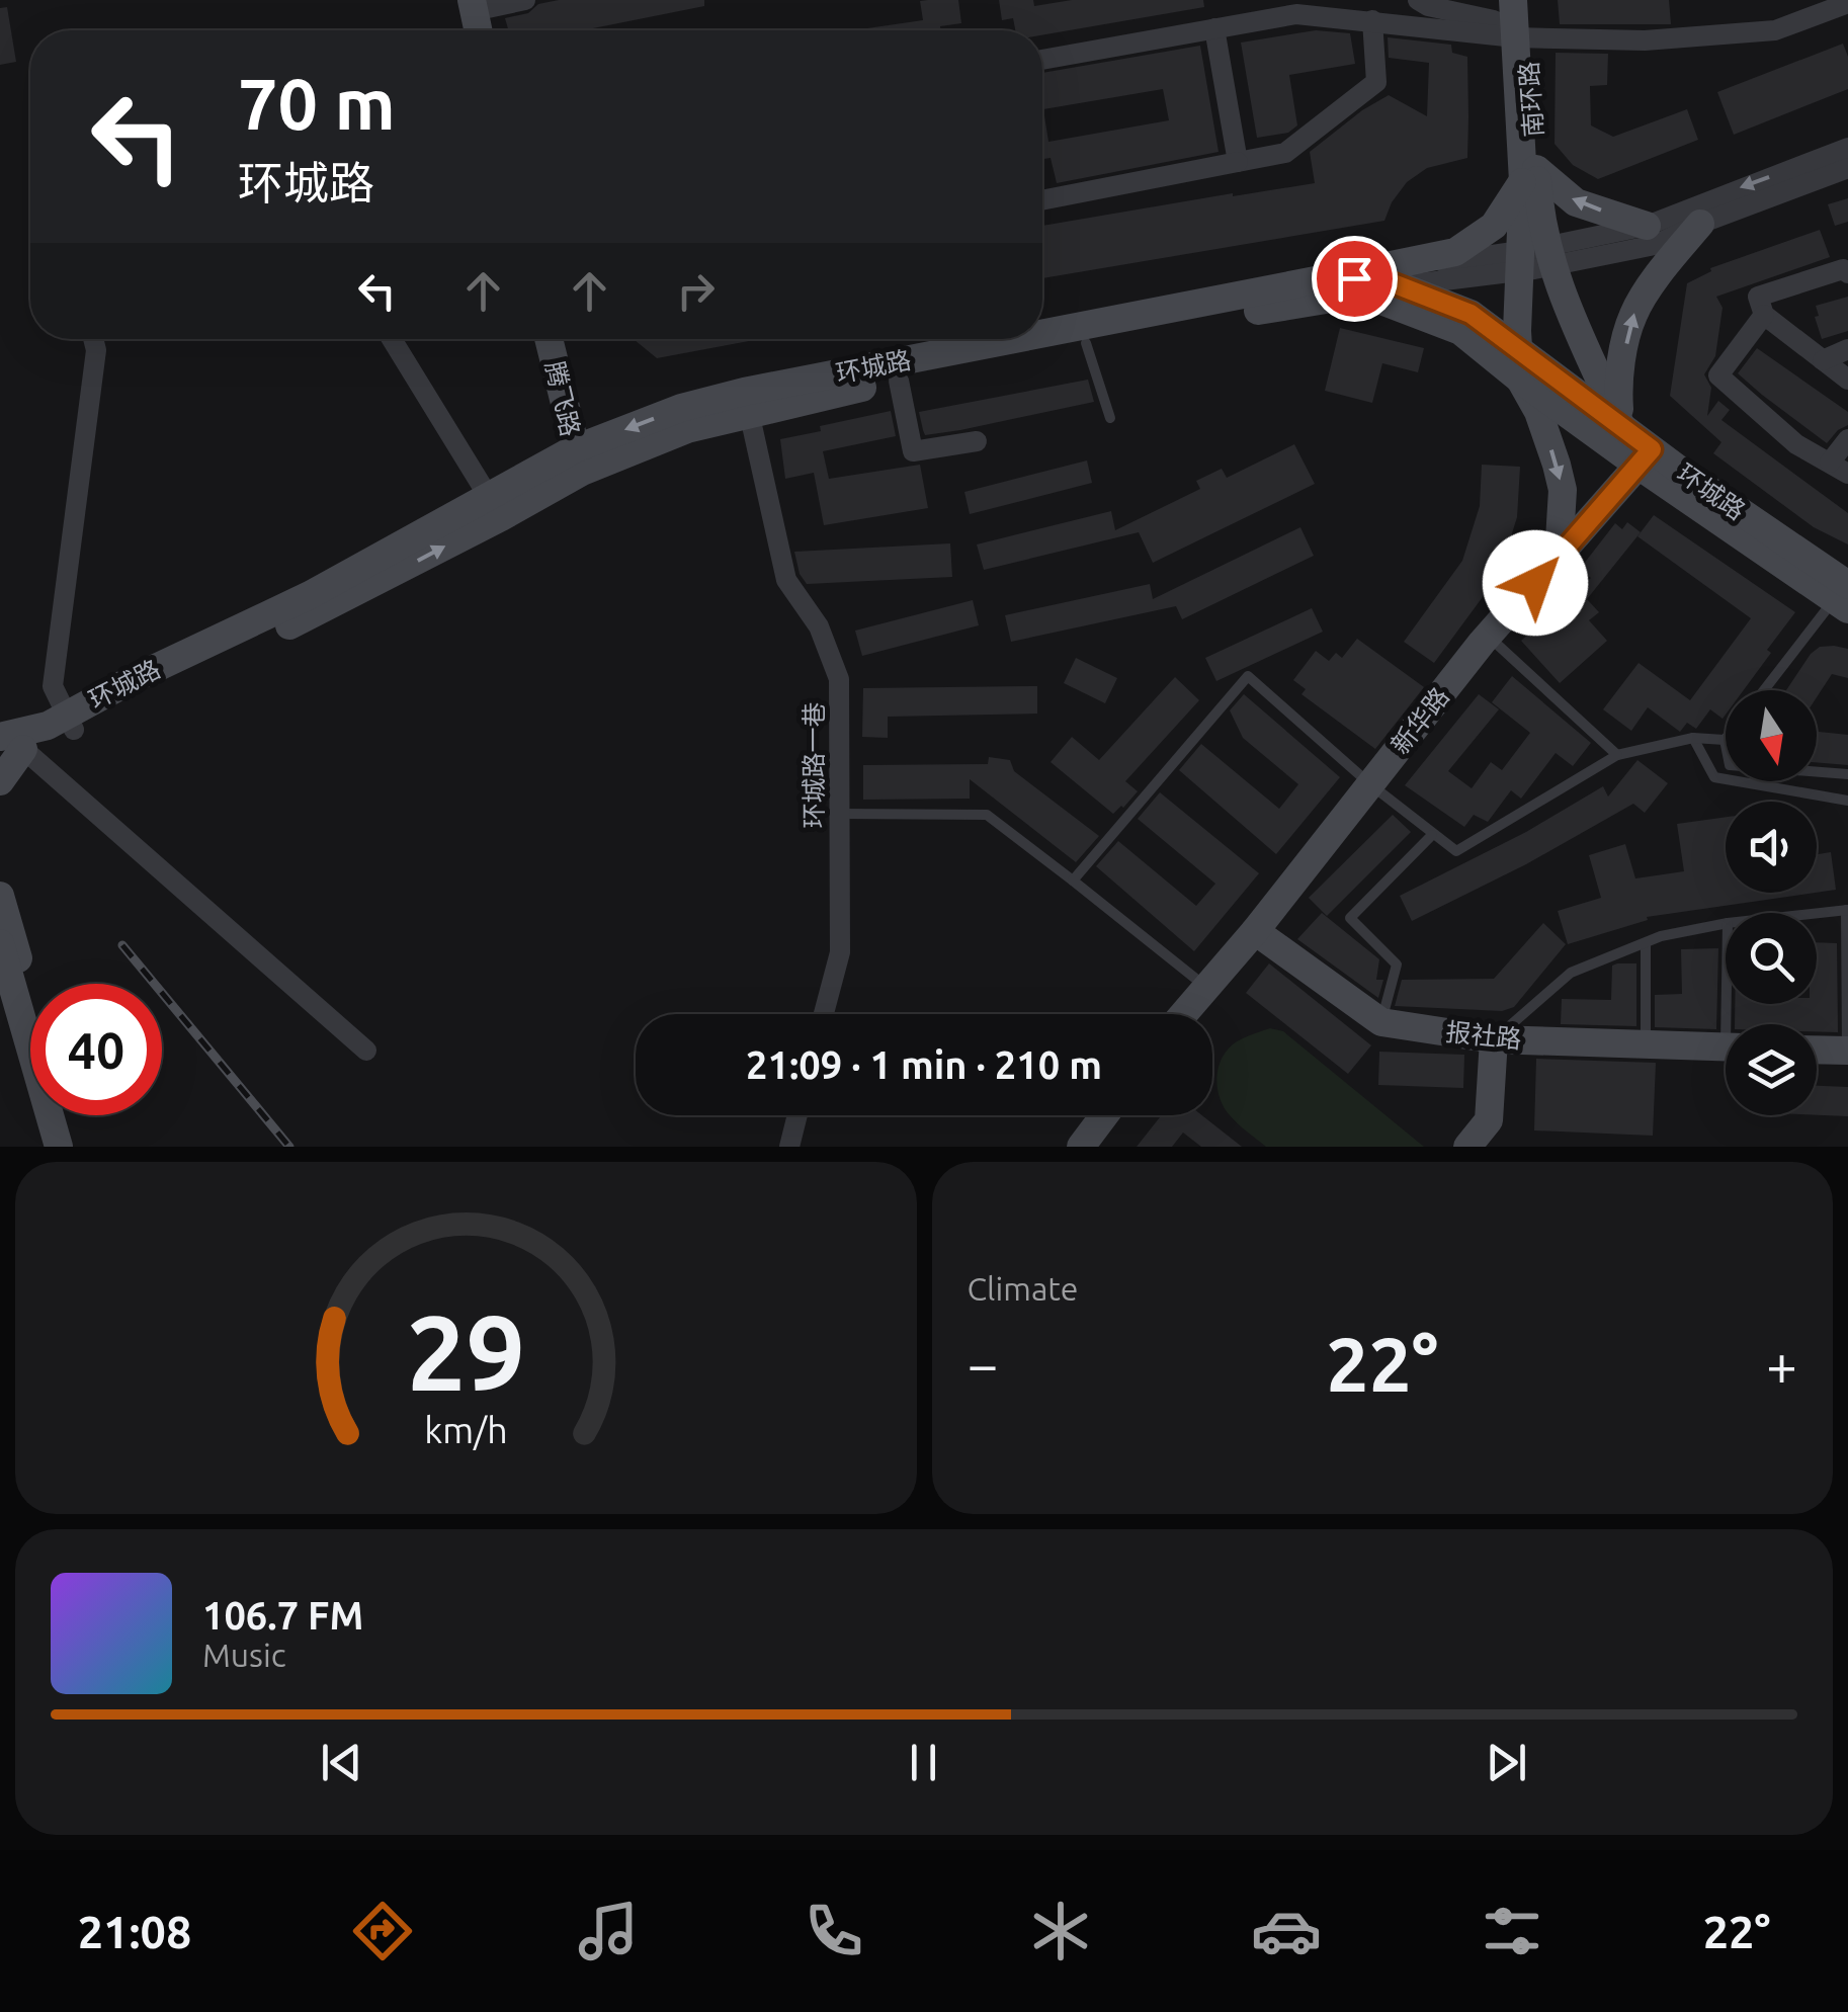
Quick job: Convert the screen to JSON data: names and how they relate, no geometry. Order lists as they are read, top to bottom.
{
  "streets": {
    "main road": [
      "南环路",
      "环城路",
      "腾飞路",
      "新华路",
      "报社路"
    ],
    "street": ["环城路一巷"]
  },
  "crossings": [
    ["南环路", "环城路"],
    ["环城路", "腾飞路"],
    ["环城路", "新华路"],
    ["环城路", "环城路一巷"],
    ["新华路", "报社路"]
  ],
  "north": "bottom",
  "page": {
    "turn": ["70 m", "环城路"],
    "limit": "40",
    "trip": "21:09 · 1 min · 210 m",
    "tile": "Climate",
    "heat": ["−", "22°", "+"],
    "song": ["106.7 FM", "Music"],
    "tabs": ["21:08", "22°"],
    "gauge": ["29", "km/h"]
  }
}
